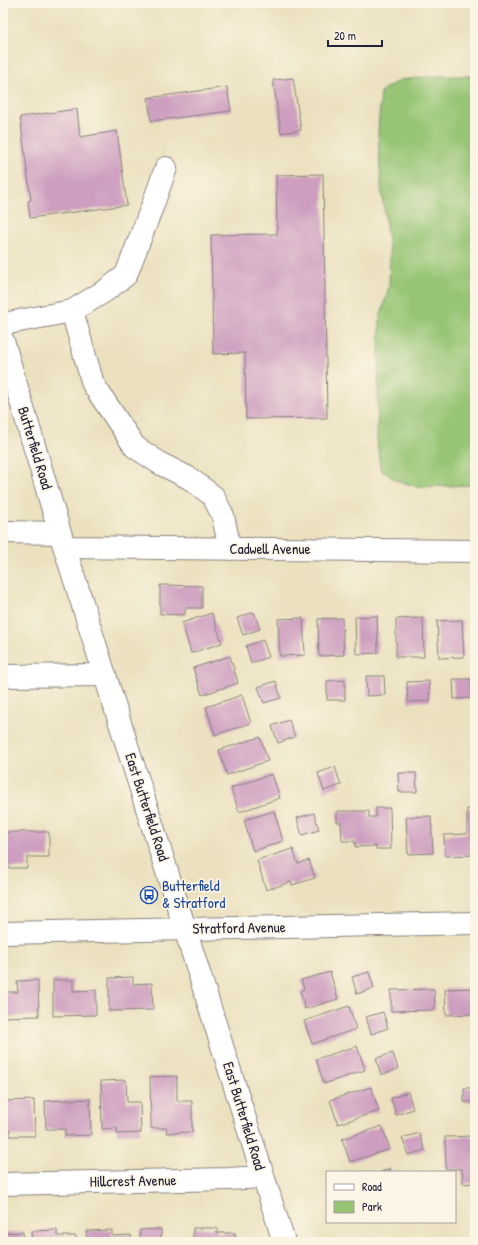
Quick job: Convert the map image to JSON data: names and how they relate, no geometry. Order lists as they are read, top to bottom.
{
  "streets": {
    "street": [
      "Butterfield Road",
      "Cadwell Avenue",
      "East Butterfield Road",
      "Stratford Avenue",
      "Hillcrest Avenue"
    ]
  },
  "crossings": [
    ["Butterfield Road", "Cadwell Avenue"],
    ["Butterfield Road", "East Butterfield Road"],
    ["Cadwell Avenue", "East Butterfield Road"],
    ["East Butterfield Road", "Stratford Avenue"],
    ["East Butterfield Road", "Hillcrest Avenue"]
  ],
  "places": {
    "bus stop": ["Butterfield & Stratford"]
  },
  "legend": ["Road", "Park"],
  "scale_bar": "20 m"
}
